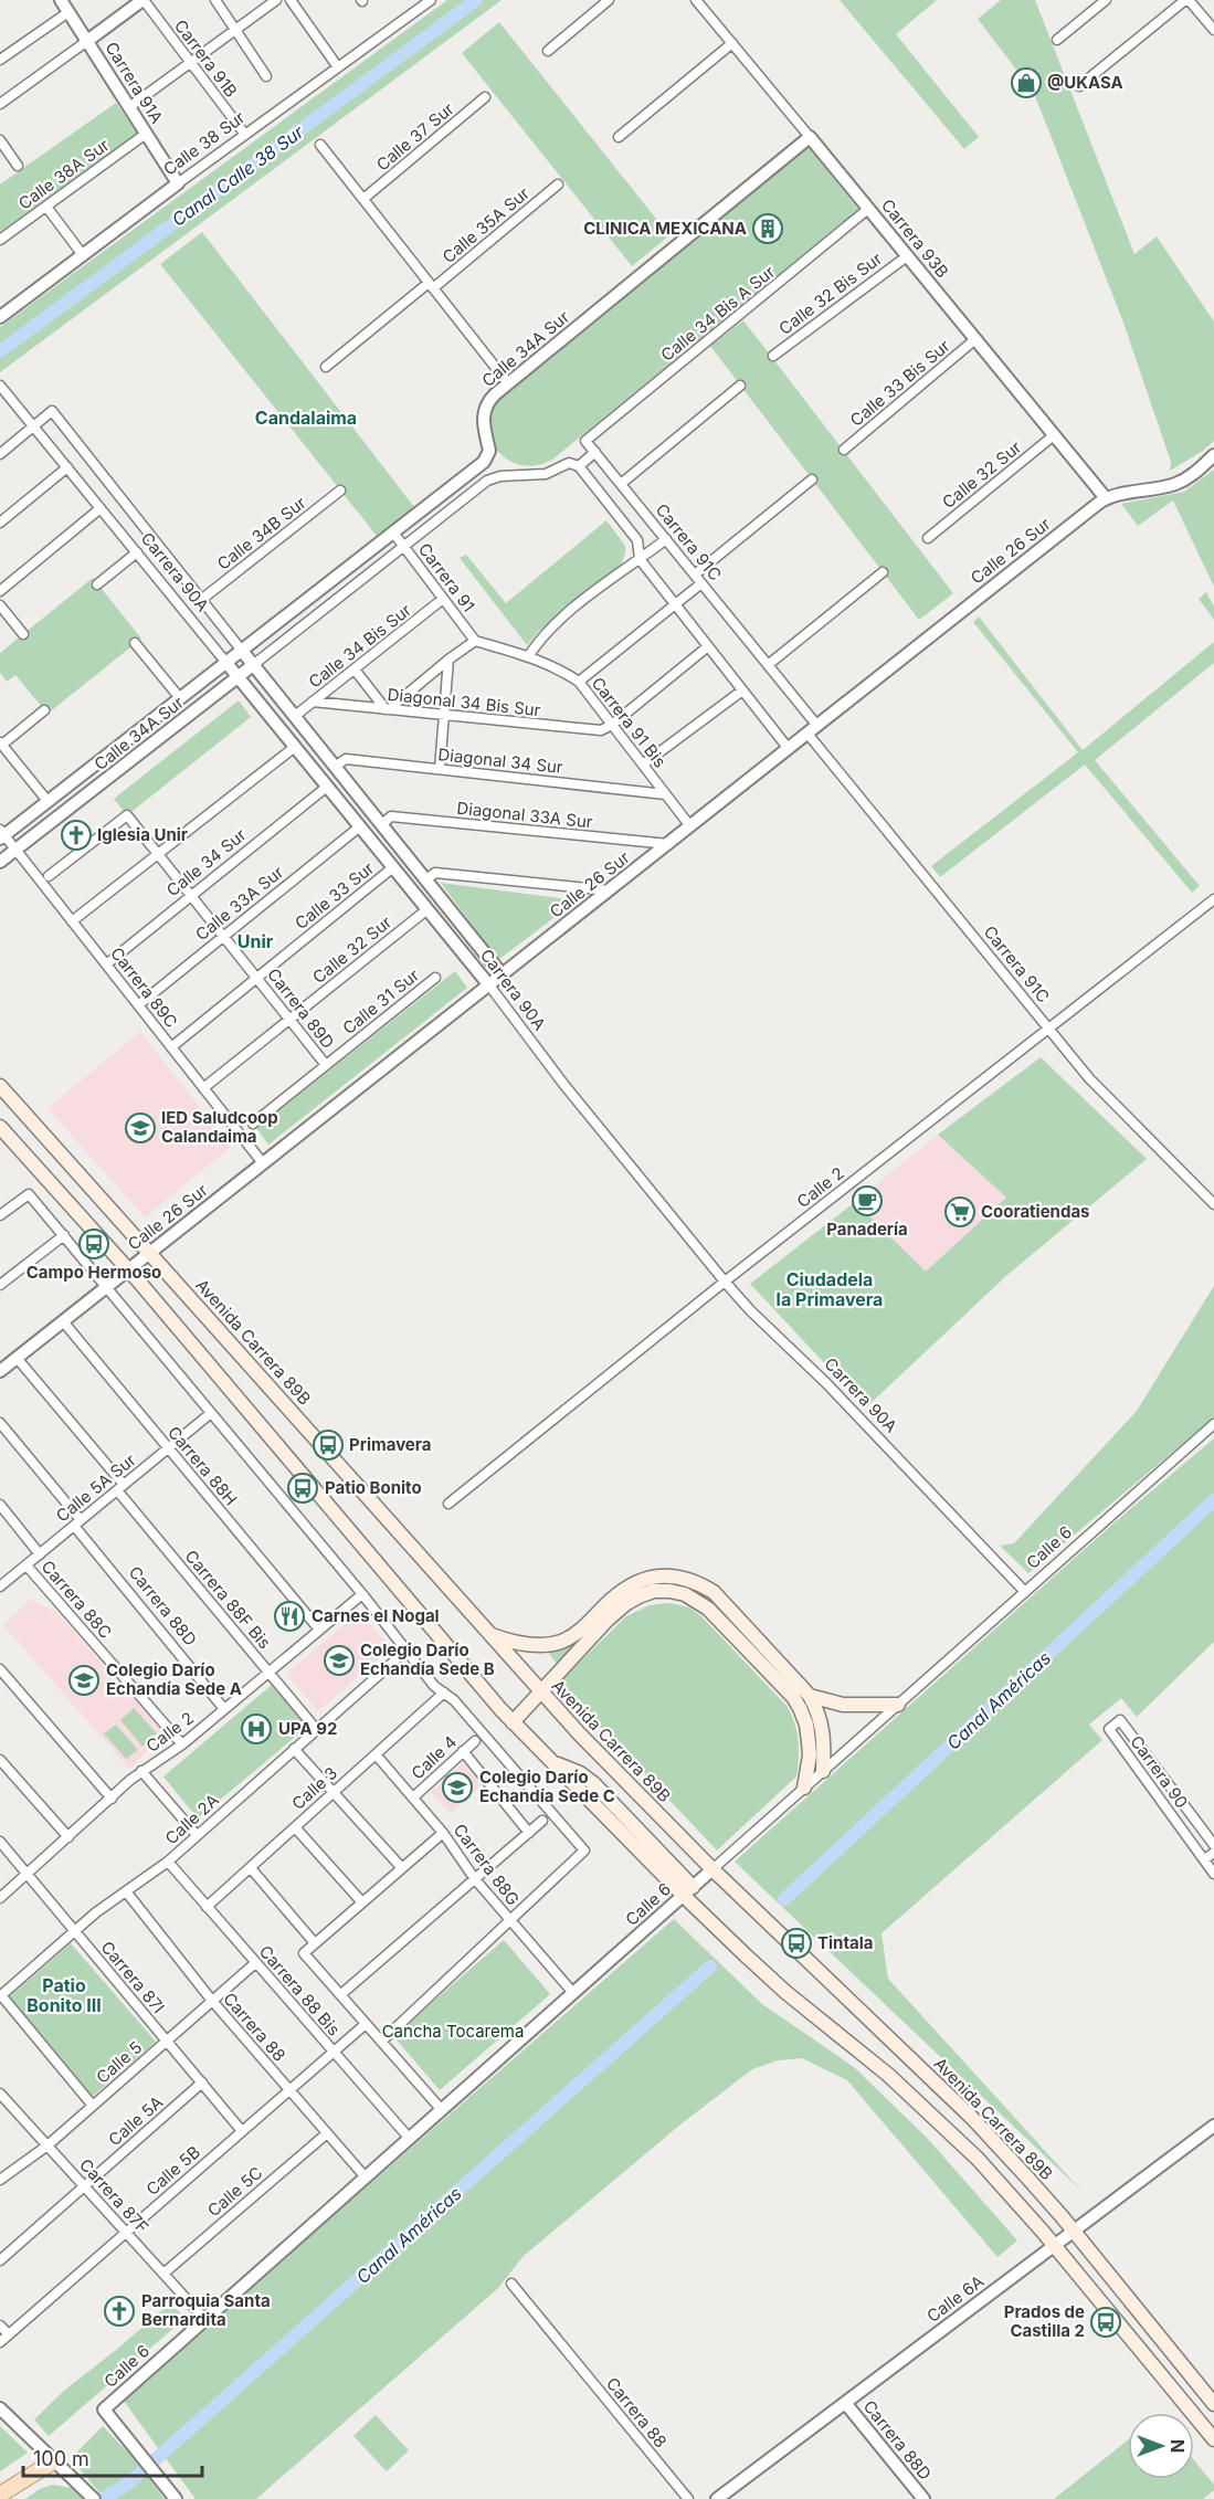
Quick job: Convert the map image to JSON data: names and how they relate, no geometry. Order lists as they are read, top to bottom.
{
  "streets": {
    "main road": ["Avenida Carrera 89B"],
    "street": [
      "Carrera 91B",
      "Carrera 91A",
      "Calle 37 Sur",
      "Calle 38 Sur",
      "Calle 38A Sur",
      "Calle 35A Sur",
      "Carrera 93B",
      "Calle 32 Bis Sur",
      "Calle 34 Bis A Sur",
      "Calle 34A Sur",
      "Calle 33 Bis Sur",
      "Calle 32 Sur",
      "Calle 34B Sur",
      "Carrera 91C",
      "Calle 26 Sur",
      "Carrera 90A",
      "Carrera 91",
      "Calle 34 Bis Sur",
      "Diagonal 34 Bis Sur",
      "Carrera 91 Bis",
      "Diagonal 34 Sur",
      "Diagonal 33A Sur",
      "Calle 34 Sur",
      "Calle 33 Sur",
      "Calle 33A Sur",
      "Carrera 89C",
      "Calle 31 Sur",
      "Carrera 89D",
      "Calle 2",
      "Carrera 88H",
      "Calle 5A Sur",
      "Calle 6",
      "Carrera 88C",
      "Carrera 88F Bis",
      "Carrera 88D",
      "Calle 4",
      "Carrera 90",
      "Calle 3",
      "Calle 2A",
      "Carrera 88G",
      "Carrera 87I",
      "Carrera 88 Bis",
      "Carrera 88",
      "Calle 5",
      "Calle 5A",
      "Calle 5B",
      "Calle 5C",
      "Carrera 87F",
      "Calle 6A"
    ]
  },
  "crossings": [
    ["Carrera 91B", "Calle 38 Sur"],
    ["Carrera 91A", "Calle 38 Sur"],
    ["Carrera 91A", "Calle 38A Sur"],
    ["Carrera 93B", "Calle 32 Bis Sur"],
    ["Carrera 93B", "Calle 34 Bis A Sur"],
    ["Carrera 93B", "Calle 34A Sur"],
    ["Carrera 93B", "Calle 33 Bis Sur"],
    ["Carrera 93B", "Calle 32 Sur"],
    ["Carrera 93B", "Calle 26 Sur"],
    ["Calle 34 Bis A Sur", "Carrera 91C"],
    ["Calle 34A Sur", "Carrera 91C"],
    ["Calle 34A Sur", "Carrera 90A"],
    ["Calle 34A Sur", "Carrera 91"],
    ["Calle 34A Sur", "Carrera 89C"],
    ["Calle 32 Sur", "Carrera 90A"],
    ["Calle 32 Sur", "Carrera 89C"],
    ["Calle 32 Sur", "Carrera 89D"],
    ["Calle 34B Sur", "Carrera 90A"],
    ["Carrera 91C", "Calle 26 Sur"],
    ["Carrera 91C", "Calle 2"],
    ["Calle 26 Sur", "Carrera 90A"],
    ["Calle 26 Sur", "Carrera 91 Bis"],
    ["Calle 26 Sur", "Diagonal 33A Sur"],
    ["Calle 26 Sur", "Carrera 89C"],
    ["Calle 26 Sur", "Avenida Carrera 89B"],
    ["Calle 26 Sur", "Carrera 88H"],
    ["Calle 26 Sur", "Carrera 88F Bis"],
    ["Carrera 90A", "Calle 34 Bis Sur"],
    ["Carrera 90A", "Diagonal 34 Sur"],
    ["Carrera 90A", "Diagonal 33A Sur"],
    ["Carrera 90A", "Calle 34 Sur"],
    ["Carrera 90A", "Calle 33 Sur"],
    ["Carrera 90A", "Calle 33A Sur"],
    ["Carrera 90A", "Calle 2"],
    ["Carrera 90A", "Calle 6"],
    ["Carrera 91", "Calle 34 Bis Sur"],
    ["Carrera 91", "Carrera 91 Bis"],
    ["Calle 34 Bis Sur", "Diagonal 34 Bis Sur"],
    ["Diagonal 34 Bis Sur", "Carrera 91 Bis"],
    ["Carrera 91 Bis", "Diagonal 34 Sur"],
    ["Calle 34 Sur", "Carrera 89C"],
    ["Calle 34 Sur", "Carrera 89D"],
    ["Calle 33 Sur", "Carrera 89C"],
    ["Calle 33 Sur", "Carrera 89D"],
    ["Calle 33A Sur", "Carrera 89C"],
    ["Calle 33A Sur", "Carrera 89D"],
    ["Calle 31 Sur", "Carrera 89D"],
    ["Calle 2", "Carrera 88H"],
    ["Calle 2", "Carrera 88C"],
    ["Calle 2", "Carrera 88F Bis"],
    ["Calle 2", "Carrera 88D"],
    ["Calle 2", "Carrera 87I"],
    ["Avenida Carrera 89B", "Calle 6"],
    ["Avenida Carrera 89B", "Calle 6A"],
    ["Carrera 88H", "Calle 5A Sur"],
    ["Calle 5A Sur", "Carrera 88C"],
    ["Calle 5A Sur", "Carrera 88F Bis"],
    ["Calle 5A Sur", "Carrera 88D"],
    ["Calle 6", "Carrera 88G"],
    ["Calle 6", "Carrera 88 Bis"],
    ["Calle 6", "Carrera 88"],
    ["Calle 6", "Carrera 87F"],
    ["Carrera 88F Bis", "Calle 2A"],
    ["Carrera 88D", "Calle 6A"],
    ["Calle 4", "Carrera 88G"],
    ["Calle 3", "Carrera 88G"],
    ["Calle 3", "Carrera 88 Bis"],
    ["Calle 2A", "Carrera 87I"],
    ["Calle 2A", "Carrera 88 Bis"],
    ["Calle 2A", "Carrera 88"],
    ["Carrera 87I", "Calle 5"],
    ["Carrera 87I", "Calle 5A"],
    ["Carrera 87I", "Calle 5B"],
    ["Carrera 88 Bis", "Calle 5"],
    ["Carrera 88 Bis", "Calle 5B"],
    ["Carrera 88", "Calle 5"],
    ["Carrera 88", "Calle 5B"],
    ["Carrera 88", "Calle 5C"],
    ["Calle 5", "Carrera 87F"],
    ["Calle 5A", "Carrera 87F"],
    ["Calle 5B", "Carrera 87F"],
    ["Calle 5C", "Carrera 87F"]
  ],
  "districts": [
    "Candalaima",
    "Unir",
    "Ciudadela la Primavera",
    "Patio Bonito III"
  ],
  "water": ["Canal Calle 38 Sur", "Canal Américas"],
  "parks": ["Cancha Tocarema"],
  "places": {
    "shop": ["@UKASA"],
    "building": ["CLINICA MEXICANA"],
    "church": ["Iglesia Unir", "Parroquia Santa Bernardita"],
    "school or university": [
      "IED Saludcoop Calandaima",
      "Colegio Darío Echandía Sede B",
      "Colegio Darío Echandía Sede A",
      "Colegio Darío Echandía Sede C"
    ],
    "cafe": ["Panadería"],
    "supermarket": ["Cooratiendas"],
    "bus stop": [
      "Campo Hermoso",
      "Primavera",
      "Patio Bonito",
      "Tintala",
      "Prados de Castilla 2"
    ],
    "restaurant": ["Carnes el Nogal"],
    "hospital": ["UPA 92"]
  },
  "scale_bar": "100 m",
  "north": "right"
}
